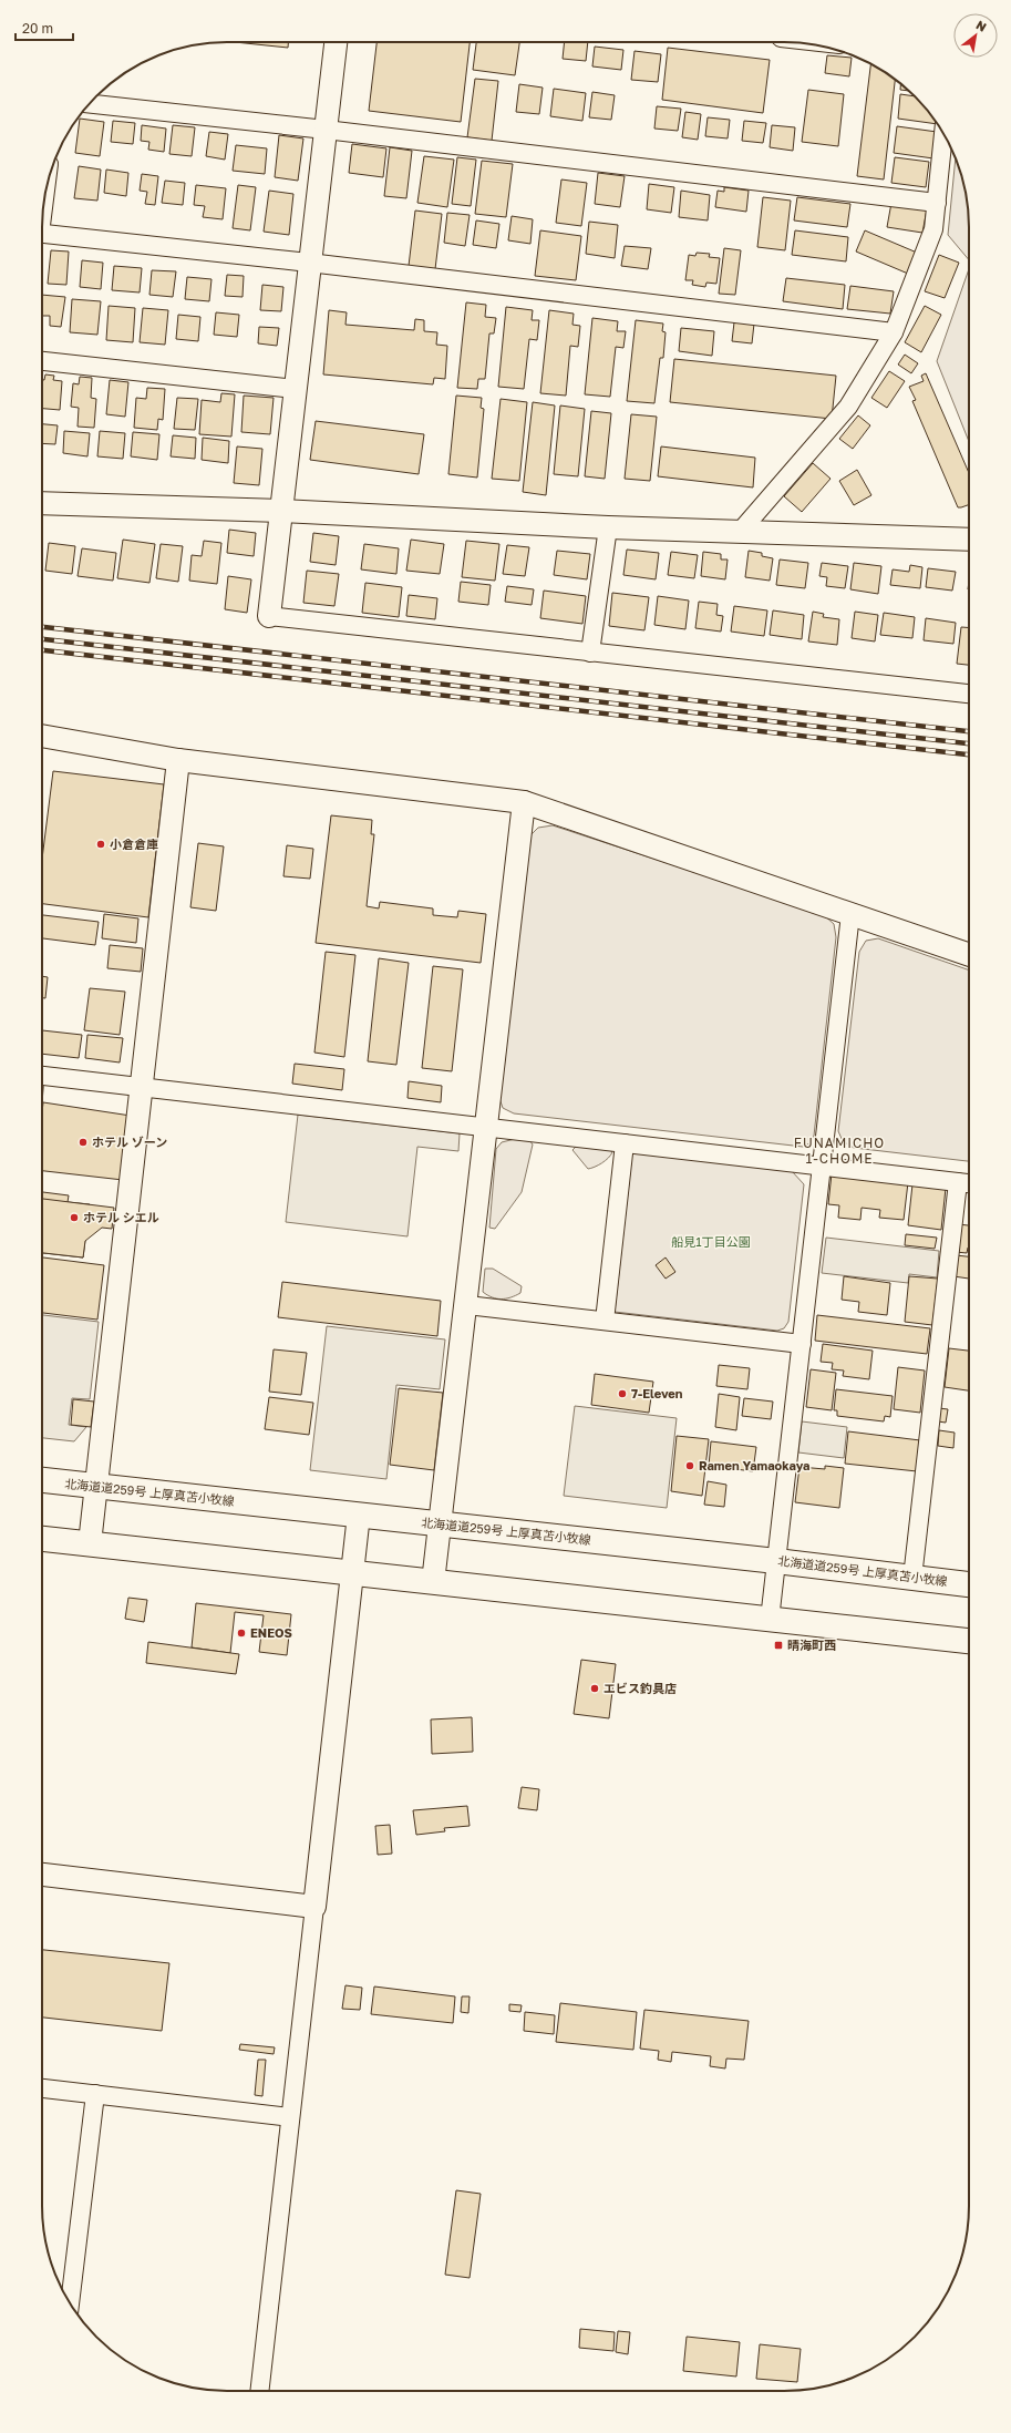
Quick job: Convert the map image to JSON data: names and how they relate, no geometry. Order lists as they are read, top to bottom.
{
  "streets": {
    "main road": ["北海道道259号 上厚真苫小牧線"]
  },
  "districts": ["FUNAMICHO 1-CHOME"],
  "parks": ["船見1丁目公園"],
  "places": {
    "other": [
      "小倉倉庫",
      "ホテル ゾーン",
      "ホテル シエル",
      "7-Eleven",
      "Ramen Yamaokaya",
      "ENEOS",
      "エビス釣具店"
    ],
    "transit": ["晴海町西"]
  },
  "scale_bar": "20 m",
  "north": "top right"
}
